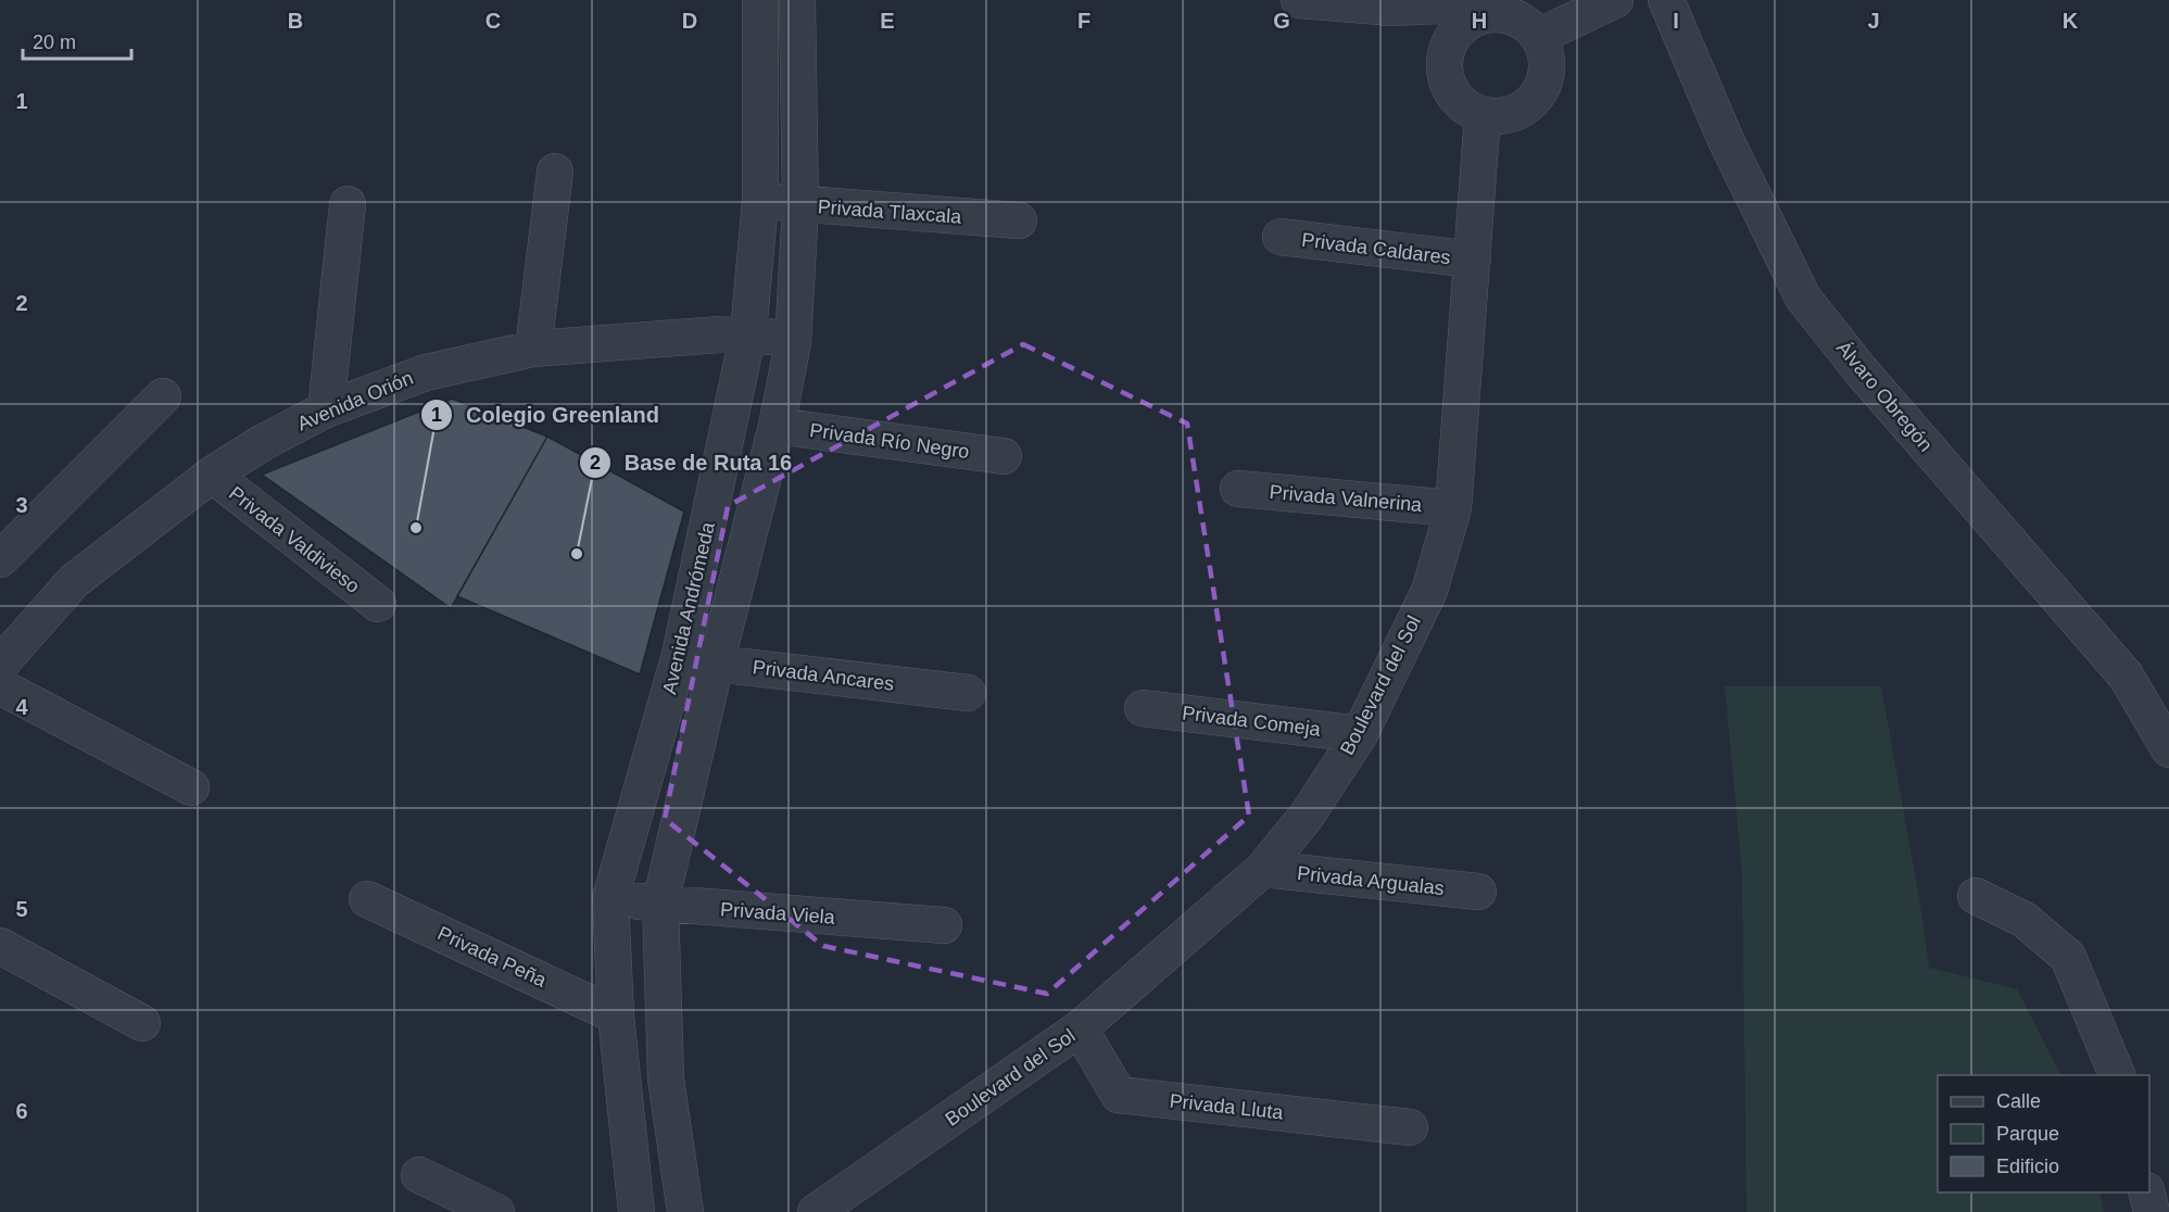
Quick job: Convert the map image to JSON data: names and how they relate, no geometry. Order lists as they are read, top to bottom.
{
  "streets": {
    "street": [
      "Privada Tlaxcala",
      "Privada Caldares",
      "Álvaro Obregón",
      "Avenida Orión",
      "Privada Río Negro",
      "Privada Valnerina",
      "Privada Valdivieso",
      "Avenida Andrómeda",
      "Privada Ancares",
      "Boulevard del Sol",
      "Privada Comeja",
      "Privada Argualas",
      "Privada Viela",
      "Privada Peña",
      "Privada Lluta"
    ]
  },
  "crossings": [
    ["Privada Tlaxcala", "Avenida Andrómeda"],
    ["Privada Caldares", "Boulevard del Sol"],
    ["Avenida Orión", "Privada Valdivieso"],
    ["Avenida Orión", "Avenida Andrómeda"],
    ["Privada Río Negro", "Avenida Andrómeda"],
    ["Privada Valnerina", "Boulevard del Sol"],
    ["Avenida Andrómeda", "Privada Ancares"],
    ["Avenida Andrómeda", "Privada Viela"],
    ["Avenida Andrómeda", "Privada Peña"],
    ["Boulevard del Sol", "Privada Comeja"],
    ["Boulevard del Sol", "Privada Argualas"],
    ["Boulevard del Sol", "Privada Lluta"]
  ],
  "places": ["Colegio Greenland", "Base de Ruta 16"],
  "legend": ["Calle", "Parque", "Edificio"],
  "scale_bar": "20 m",
  "grid": {
    "columns": [
      "B",
      "C",
      "D",
      "E",
      "F",
      "G",
      "H",
      "I",
      "J",
      "K"
    ],
    "rows": [
      "1",
      "2",
      "3",
      "4",
      "5",
      "6"
    ]
  }
}
